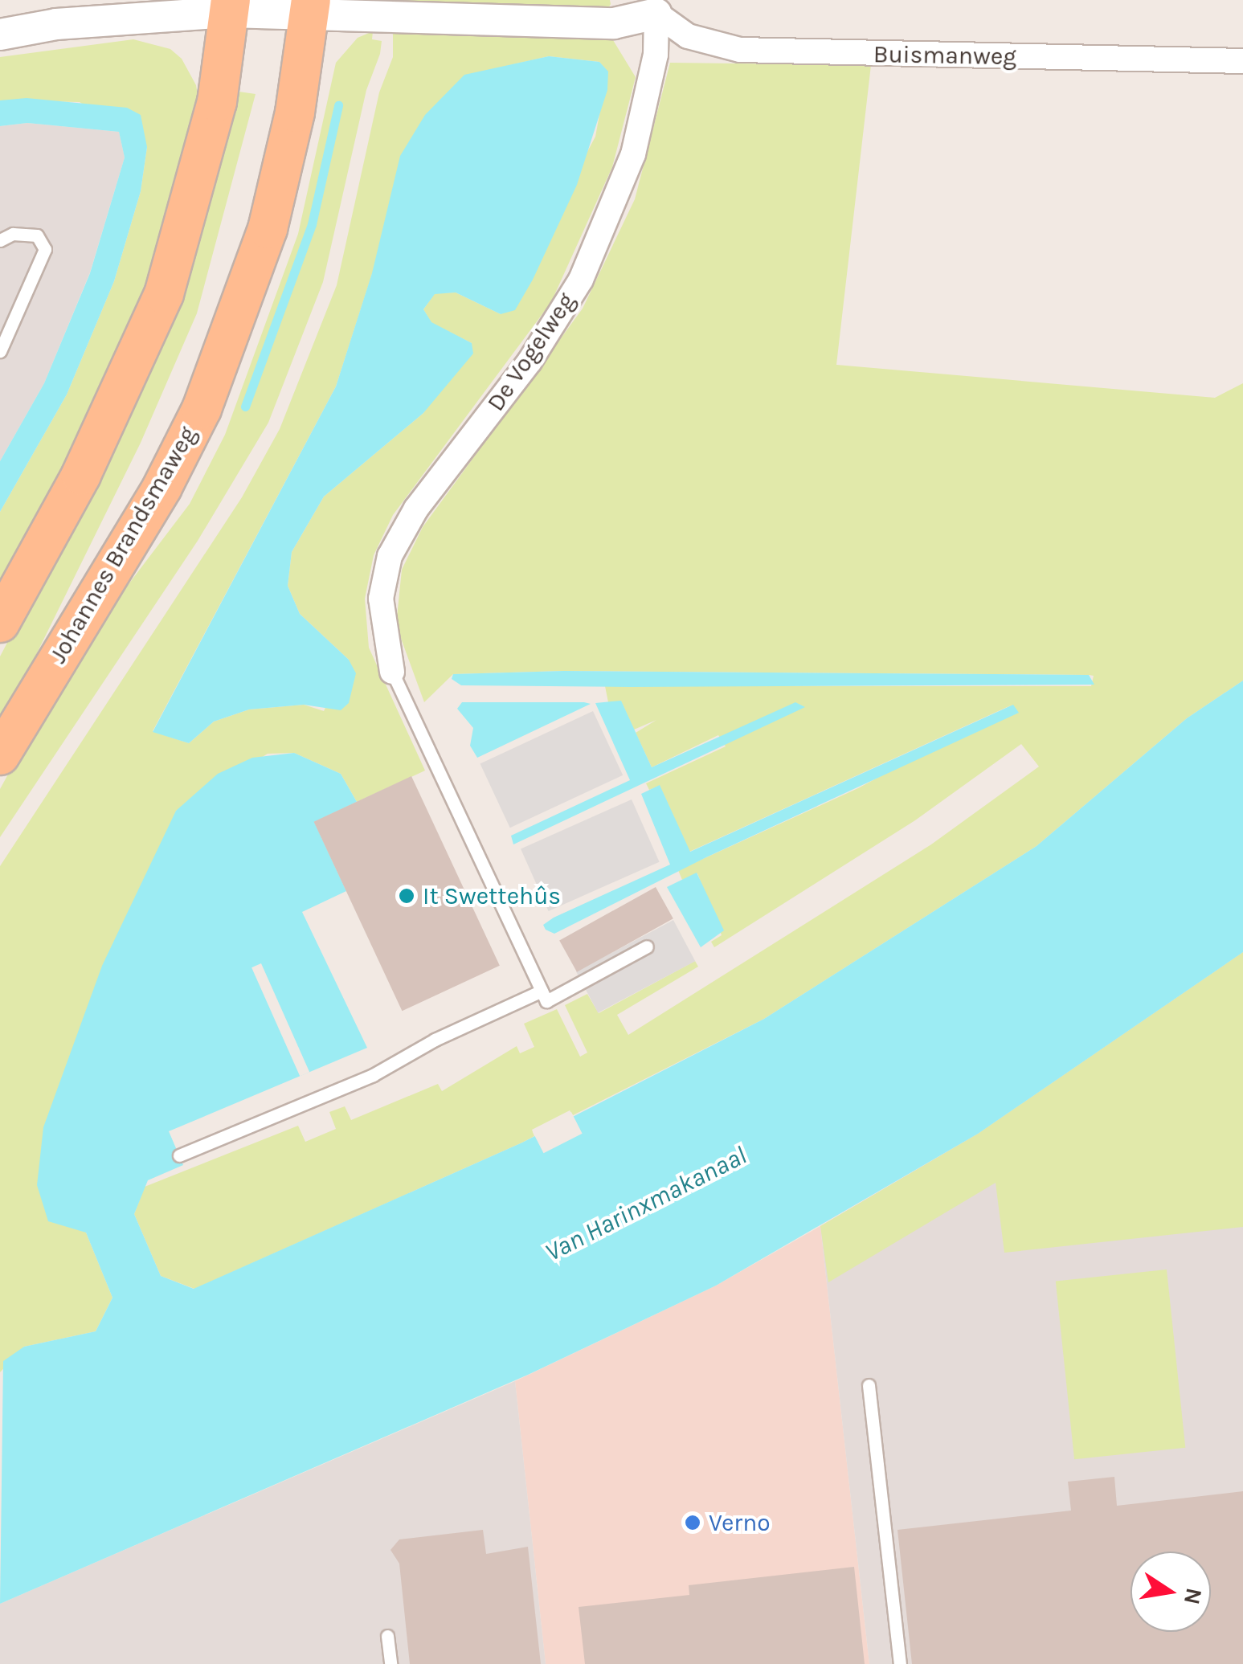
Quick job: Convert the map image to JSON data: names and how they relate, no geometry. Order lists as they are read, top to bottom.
{
  "streets": {
    "main road": ["Johannes Brandsmaweg"],
    "street": ["Buismanweg", "De Vogelweg"]
  },
  "crossings": [
    ["Buismanweg", "De Vogelweg"]
  ],
  "water": ["Van Harinxmakanaal"],
  "places": ["It Swettehûs", "Verno"],
  "north": "right"
}
